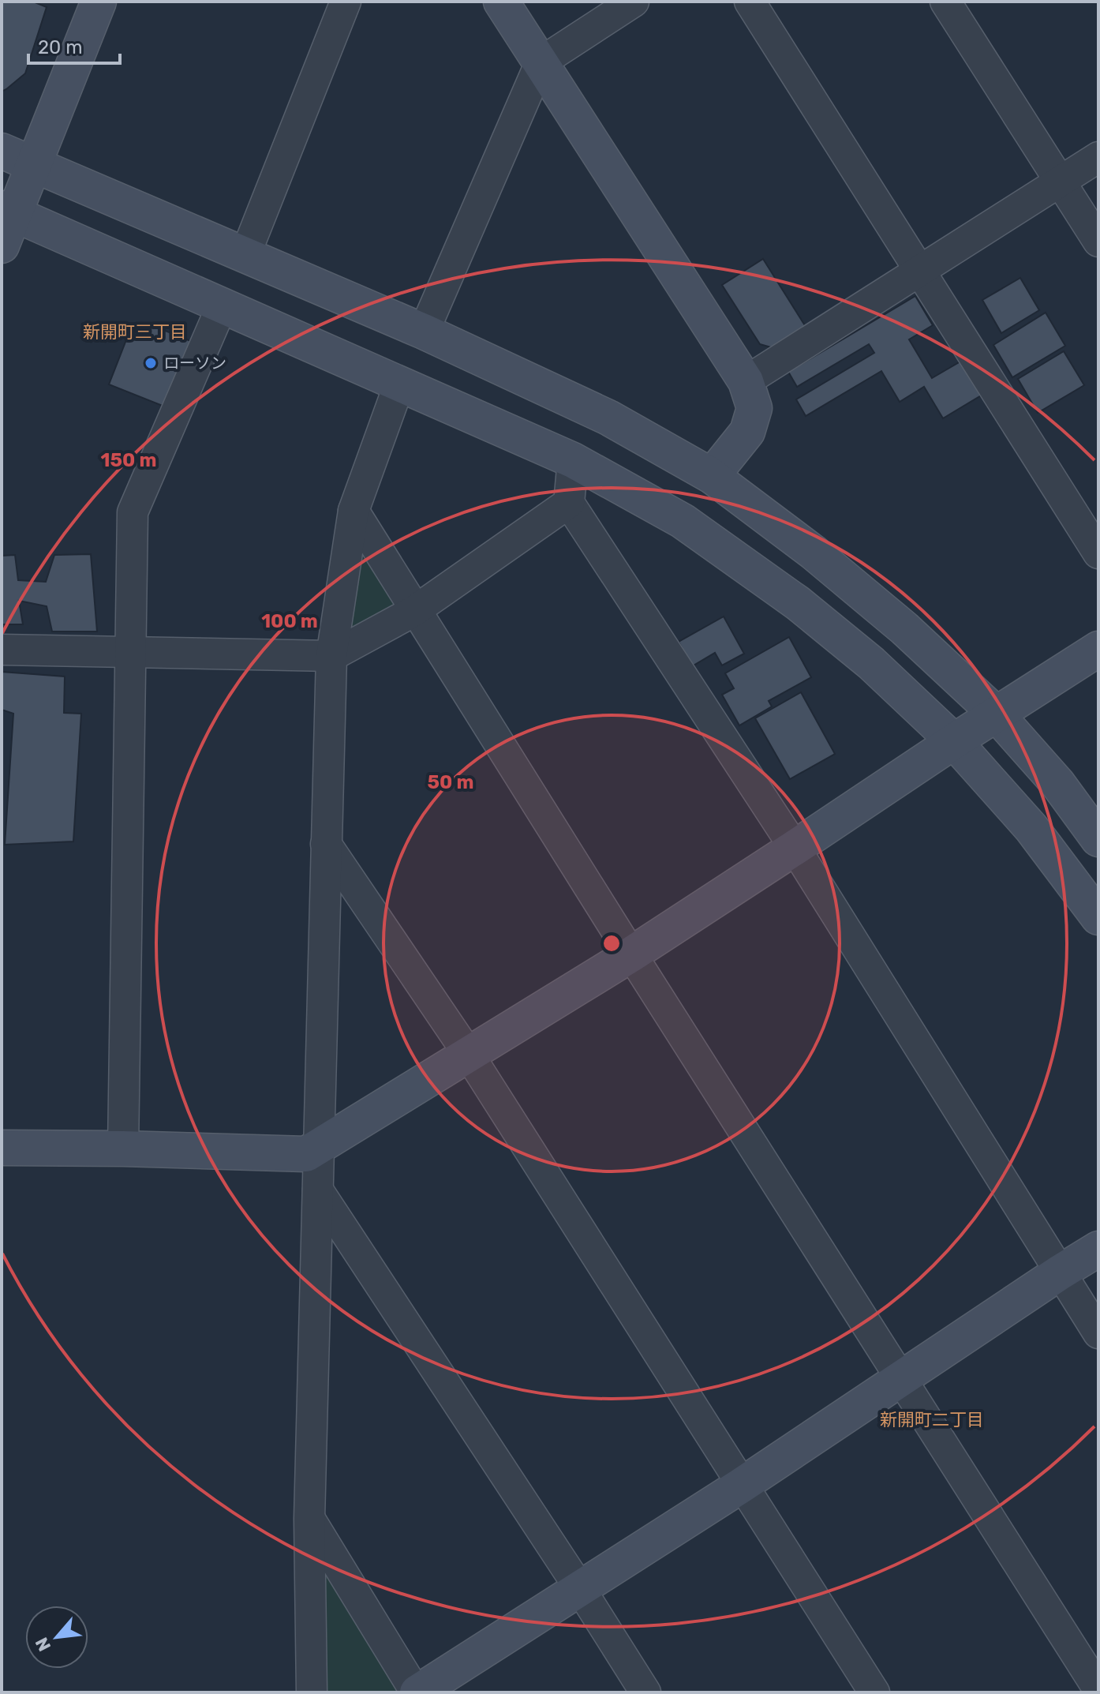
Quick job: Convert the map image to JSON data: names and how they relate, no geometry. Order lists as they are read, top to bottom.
{
  "districts": ["新開町三丁目", "新開町二丁目"],
  "places": ["ローソン"],
  "scale_bar": "20 m",
  "north": "bottom left",
  "rings": ["150 m", "100 m", "50 m"]
}
